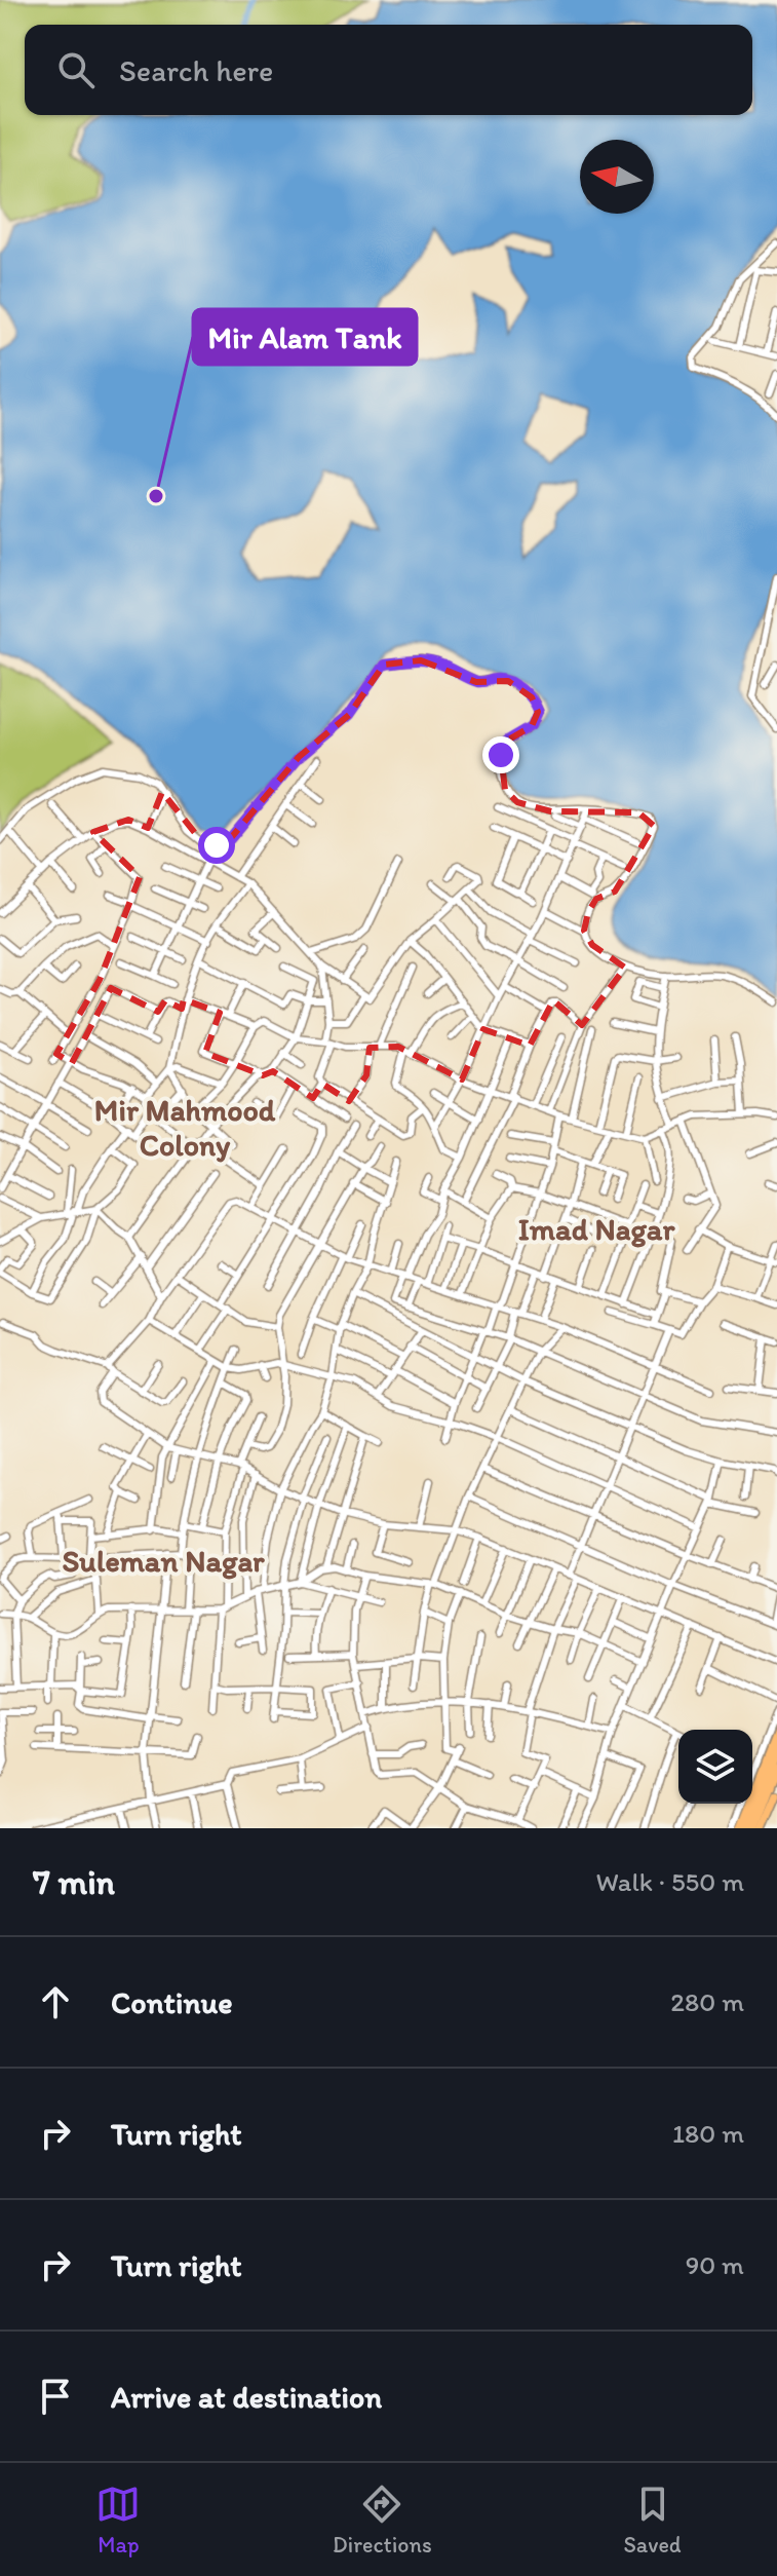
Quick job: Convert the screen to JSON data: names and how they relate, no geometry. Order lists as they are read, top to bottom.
{
  "districts": ["Mir Mahmood Colony", "Imad Nagar", "Suleman Nagar"],
  "places": ["Mir Alam Tank"],
  "north": "left",
  "page": {
    "search": "Search here",
    "heading": ["7 min", "Walk · 550 m"],
    "list": [
      ["Continue", "280 m"],
      ["Turn right", "180 m"],
      ["Turn right", "90 m"],
      "Arrive at destination"
    ],
    "nav": ["Map", "Directions", "Saved"]
  }
}
